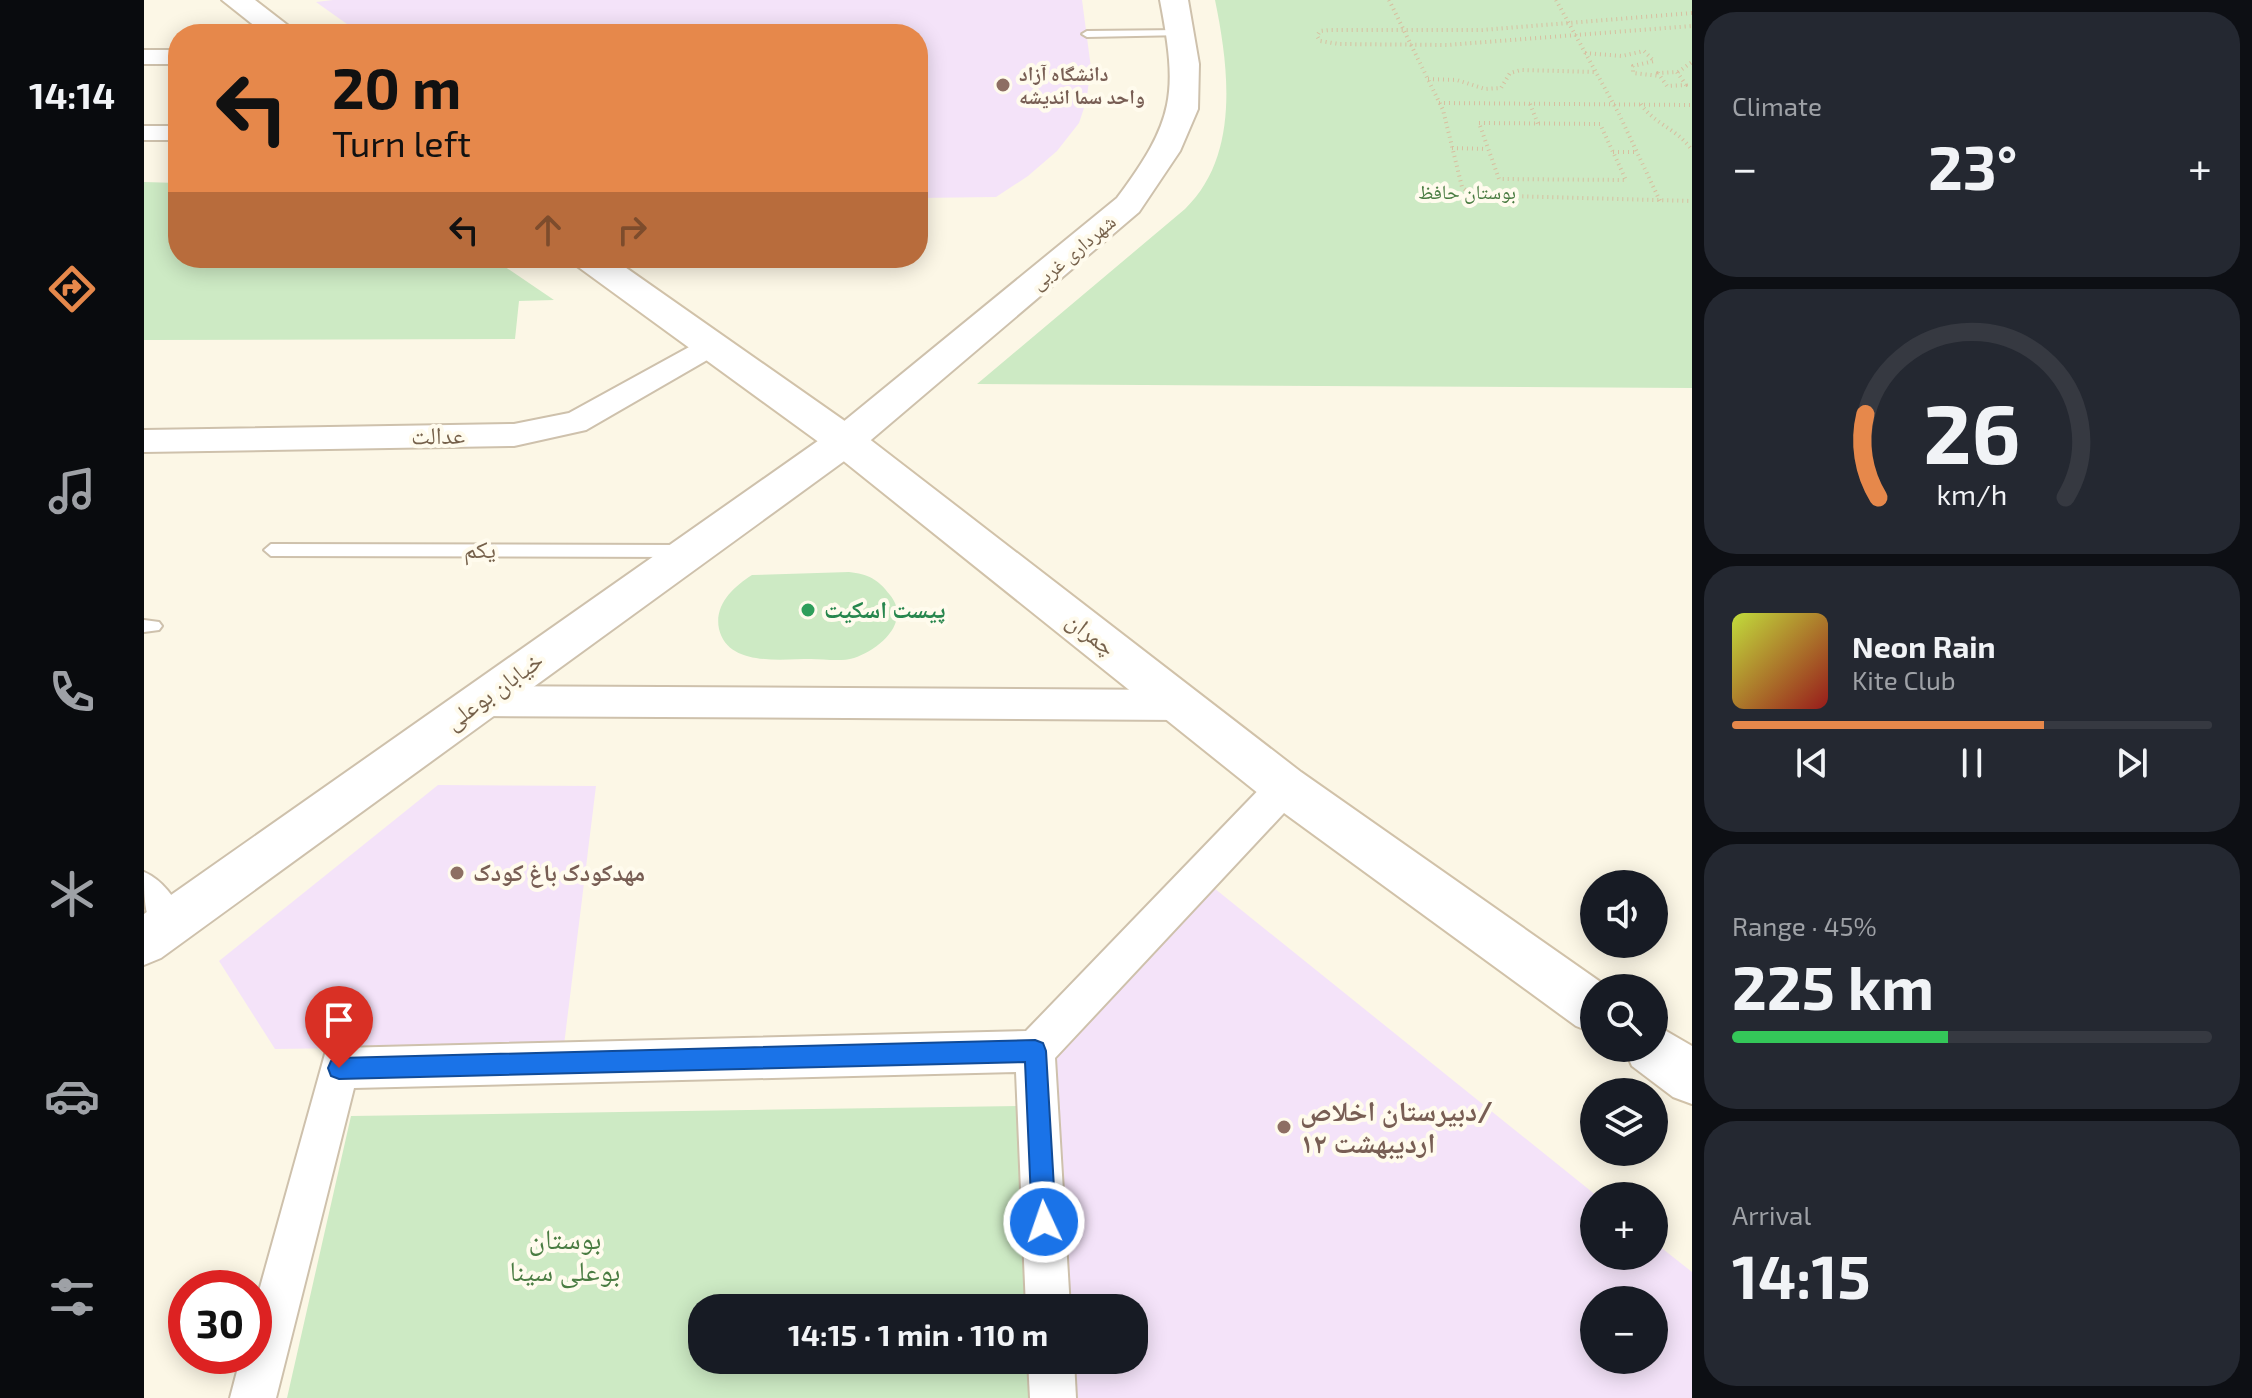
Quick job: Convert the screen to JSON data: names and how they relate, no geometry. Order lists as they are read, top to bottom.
{
  "streets": {
    "main road": ["چمران"],
    "street": ["شهرداری غربی", "عدالت", "خیابان بوعلی"],
    "lane": ["یکم"]
  },
  "crossings": [
    ["شهرداری غربی", "چمران"],
    ["شهرداری غربی", "خیابان بوعلی"],
    ["عدالت", "چمران"],
    ["یکم", "خیابان بوعلی"],
    ["چمران", "خیابان بوعلی"]
  ],
  "parks": ["بوستان حافظ", "بوستان بوعلی سینا"],
  "places": [
    "دانشگاه آزاد واحد سما اندیشه",
    "پیست اسکیت",
    "مهدکودک باغ کودک",
    "دبیرستان اخلاص/ ۱۲ اردیبهشت"
  ],
  "page": {
    "tabs": "14:14",
    "tile": [
      "Climate",
      ["Range · 45%", "225 km"],
      ["Arrival", "14:15"]
    ],
    "turn": ["20 m", "Turn left"],
    "heat": ["−", "23°", "+"],
    "song": ["Neon Rain", "Kite Club"],
    "map_buttons": ["+", "−"],
    "limit": "30",
    "trip": "14:15 · 1 min · 110 m",
    "gauge": ["26", "km/h"]
  }
}
